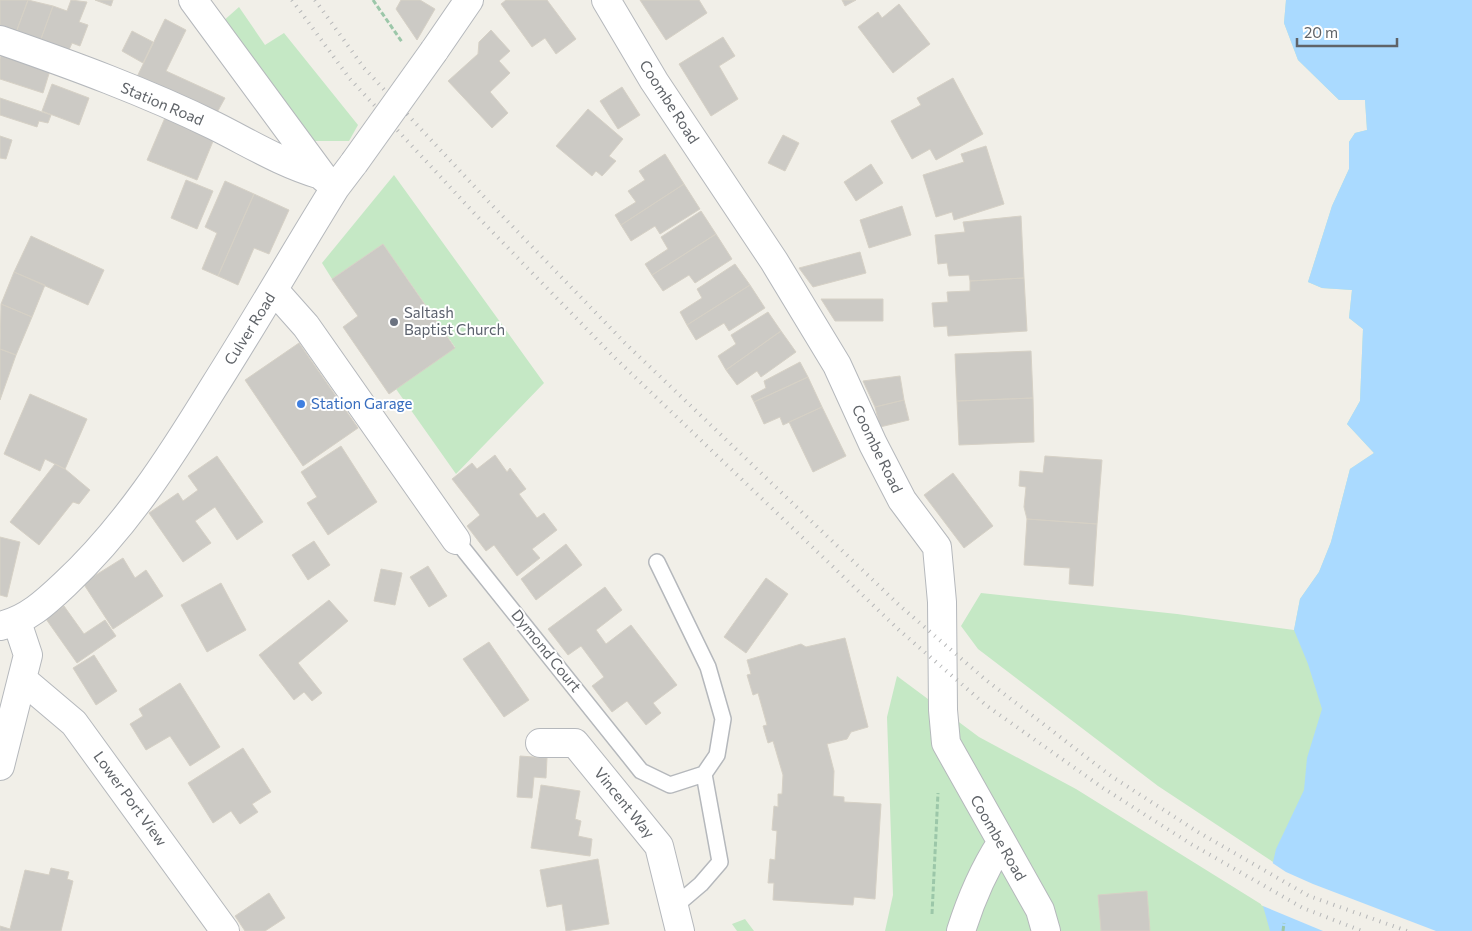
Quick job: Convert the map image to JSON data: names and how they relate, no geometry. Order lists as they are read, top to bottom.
{
  "streets": {
    "street": [
      "Coombe Road",
      "Station Road",
      "Culver Road",
      "Dymond Court",
      "Lower Port View",
      "Vincent Way"
    ]
  },
  "crossings": [
    ["Station Road", "Culver Road"],
    ["Culver Road", "Dymond Court"]
  ],
  "places": ["Saltash Baptist Church", "Station Garage"],
  "scale_bar": "20 m"
}
